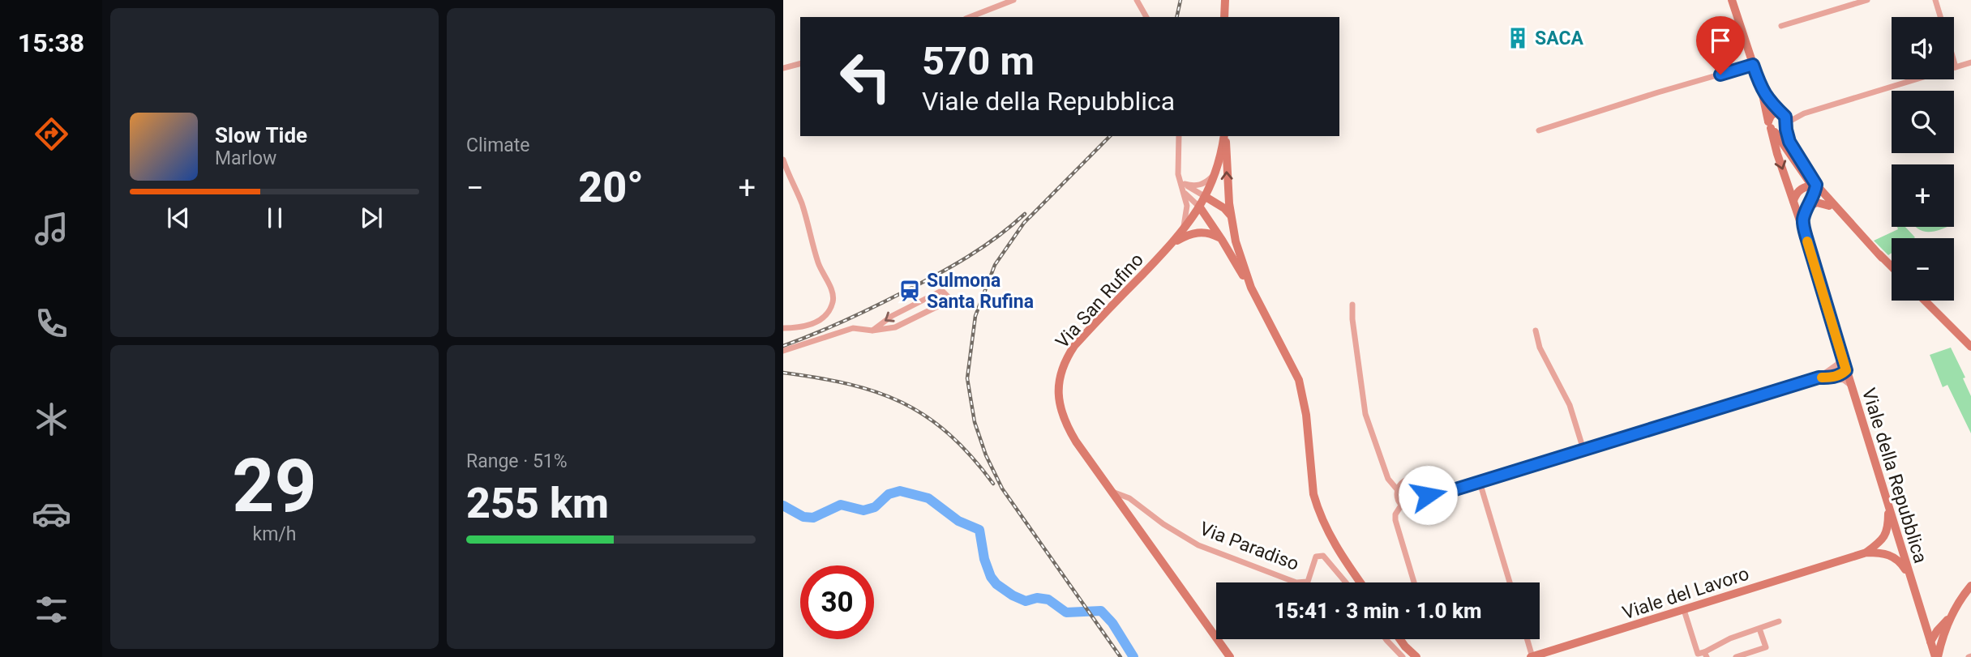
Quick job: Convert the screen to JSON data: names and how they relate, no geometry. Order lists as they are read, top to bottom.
{
  "streets": {
    "street": [
      "Via San Rufino",
      "Viale della Repubblica",
      "Via Paradiso",
      "Viale del Lavoro"
    ]
  },
  "crossings": [
    ["Via San Rufino", "Via Paradiso"]
  ],
  "places": {
    "building": ["SACA"],
    "station": ["Sulmona Santa Rufina"]
  },
  "page": {
    "tabs": "15:38",
    "tile": [
      "Climate",
      ["29", "km/h"],
      ["Range · 51%", "255 km"]
    ],
    "map_buttons": ["+", "−"],
    "turn": ["570 m", "Viale della Repubblica"],
    "song": ["Slow Tide", "Marlow"],
    "heat": ["−", "20°", "+"],
    "limit": "30",
    "trip": "15:41 · 3 min · 1.0 km"
  }
}
